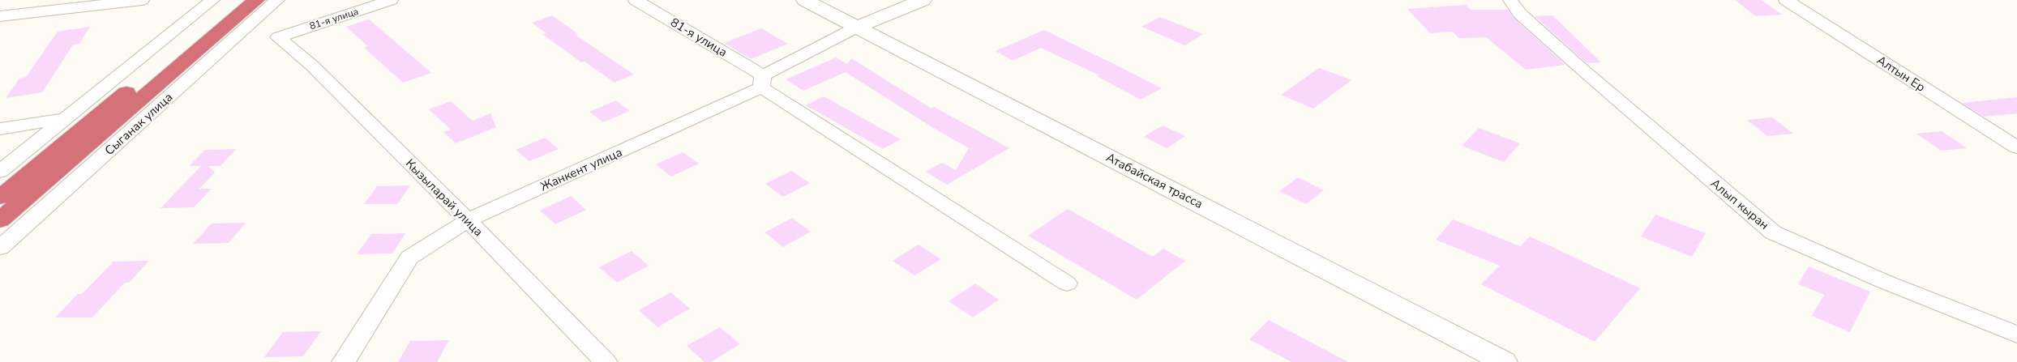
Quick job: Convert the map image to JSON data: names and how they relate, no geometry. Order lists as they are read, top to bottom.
{
  "streets": {
    "main road": ["Атабайская трасса"],
    "street": [
      "81-я улица",
      "Алтын Ер",
      "Сыганак улица",
      "Жанкент улица",
      "Кызыларай улица",
      "Алып кыран"
    ]
  },
  "crossings": [
    ["81-я улица", "Жанкент улица"],
    ["81-я улица", "Кызыларай улица"],
    ["Жанкент улица", "Атабайская трасса"],
    ["Жанкент улица", "Кызыларай улица"]
  ]
}
